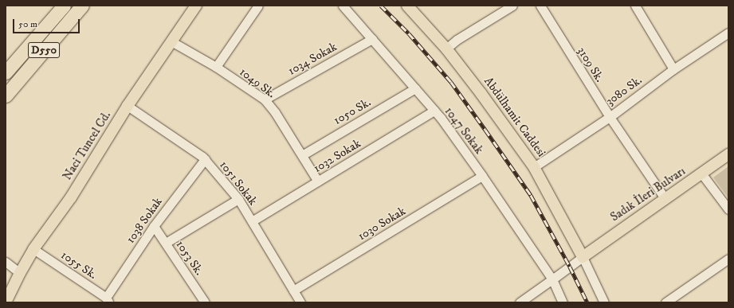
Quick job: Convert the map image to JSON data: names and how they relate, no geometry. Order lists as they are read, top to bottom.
{
  "streets": {
    "highway": ["D550"],
    "main road": ["Abdülhamit Caddesi", "Naci Tuncel Cd.", "Sadık İleri Bulvarı"],
    "street": [
      "1034 Sokak",
      "3109 Sk.",
      "1049 Sk.",
      "3080 Sk.",
      "1050 Sk.",
      "1047 Sokak",
      "1032 Sokak",
      "1051 Sokak",
      "1038 Sokak",
      "1030 Sokak",
      "1053 Sk.",
      "1055 Sk."
    ]
  },
  "crossings": [
    ["1034 Sokak", "1049 Sk."],
    ["1034 Sokak", "1047 Sokak"],
    ["3109 Sk.", "3080 Sk."],
    ["3109 Sk.", "Sadık İleri Bulvarı"],
    ["1049 Sk.", "1050 Sk."],
    ["1049 Sk.", "Naci Tuncel Cd."],
    ["1049 Sk.", "1032 Sokak"],
    ["3080 Sk.", "Abdülhamit Caddesi"],
    ["1050 Sk.", "1047 Sokak"],
    ["Abdülhamit Caddesi", "Sadık İleri Bulvarı"],
    ["1047 Sokak", "1032 Sokak"],
    ["1047 Sokak", "1030 Sokak"],
    ["Naci Tuncel Cd.", "1051 Sokak"],
    ["Naci Tuncel Cd.", "1055 Sk."],
    ["1032 Sokak", "1051 Sokak"],
    ["1051 Sokak", "1038 Sokak"],
    ["1051 Sokak", "1030 Sokak"],
    ["1038 Sokak", "1053 Sk."],
    ["1038 Sokak", "1055 Sk."]
  ],
  "scale_bar": "50 m"
}
